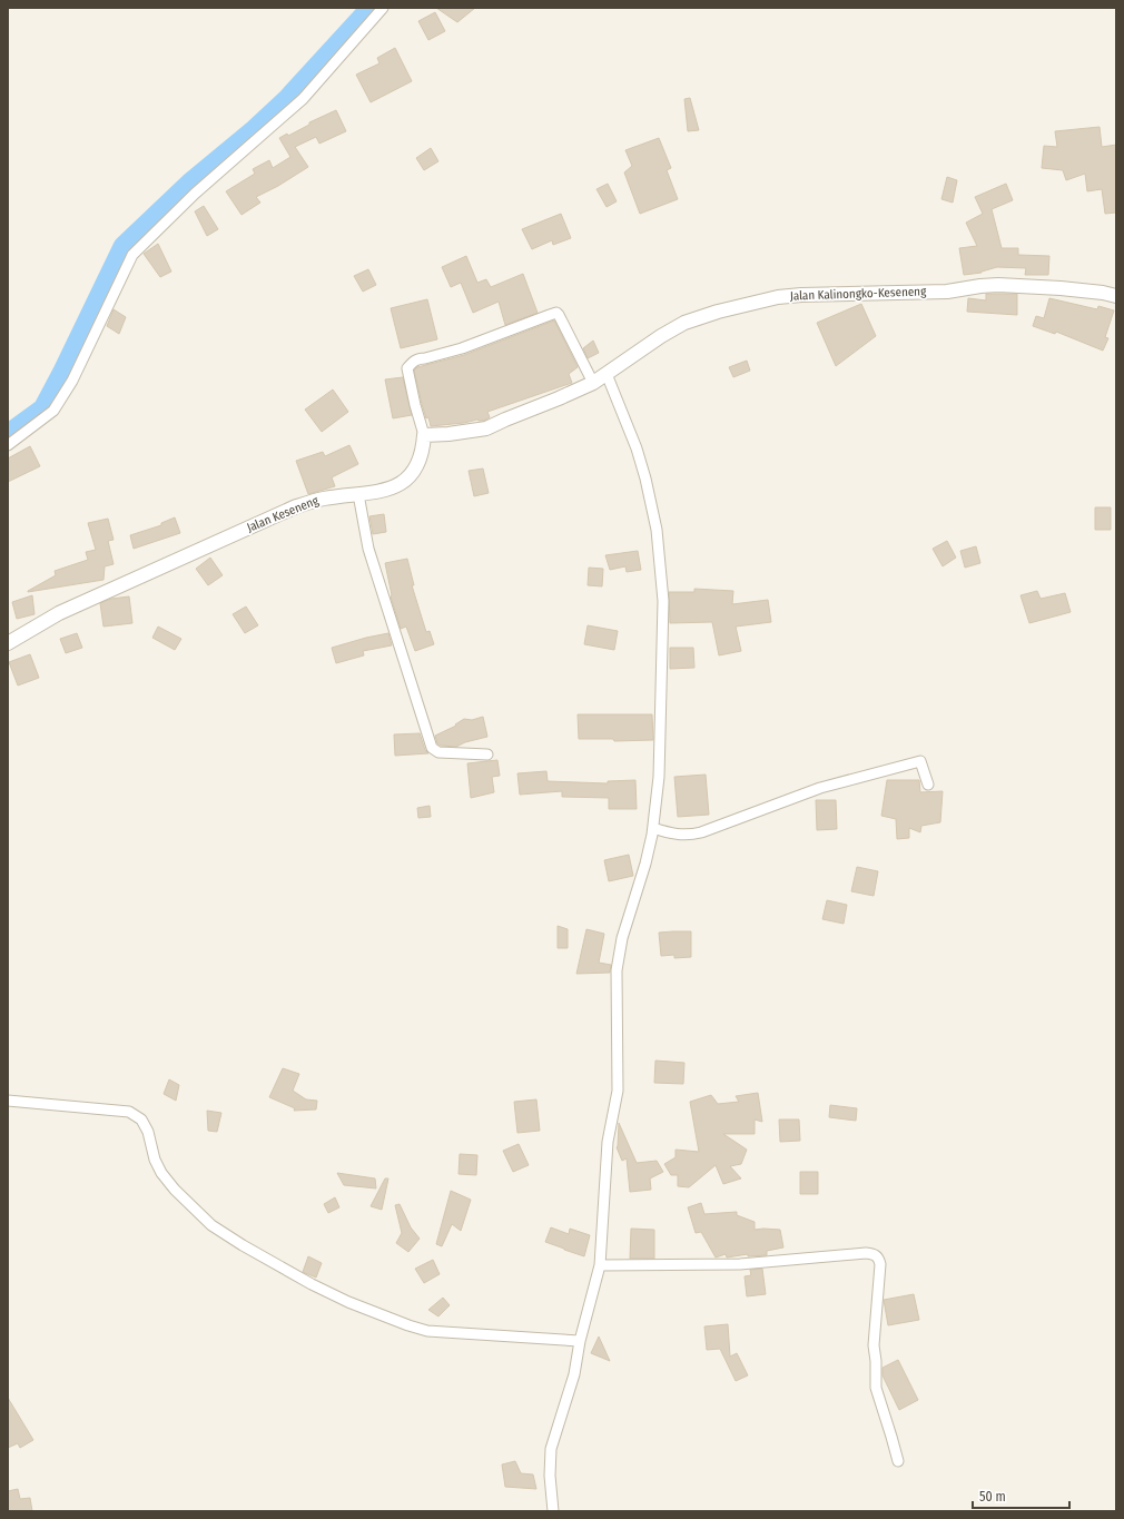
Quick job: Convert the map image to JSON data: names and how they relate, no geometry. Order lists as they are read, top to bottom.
{
  "streets": {
    "street": ["Jalan Kalinongko-Keseneng", "Jalan Keseneng"]
  },
  "scale_bar": "50 m"
}
